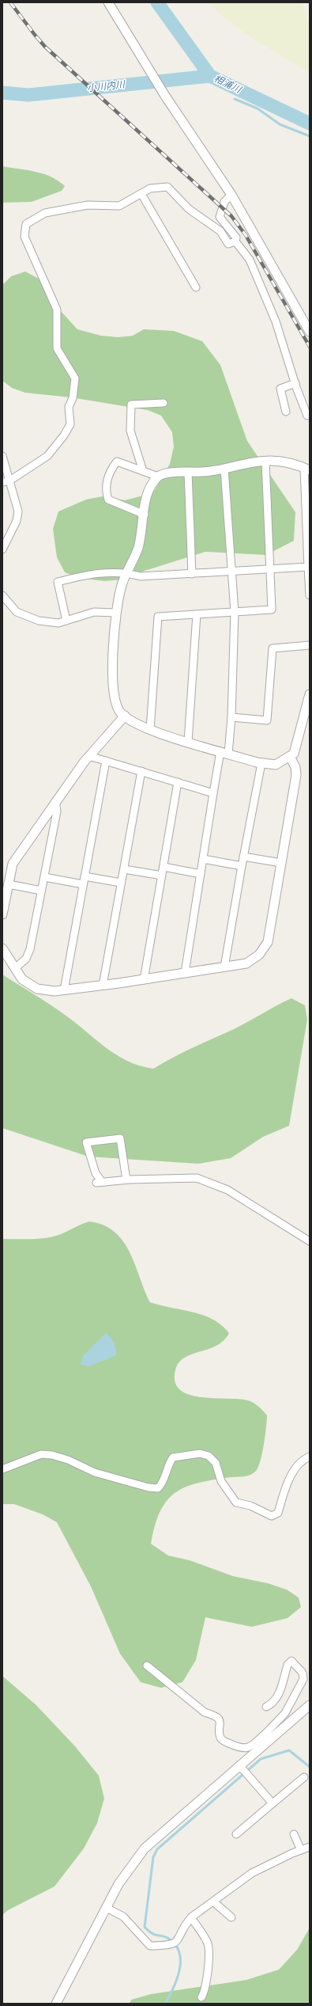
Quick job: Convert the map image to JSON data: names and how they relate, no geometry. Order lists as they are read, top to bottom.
{
  "water": ["相浦川", "小川内川"]
}
